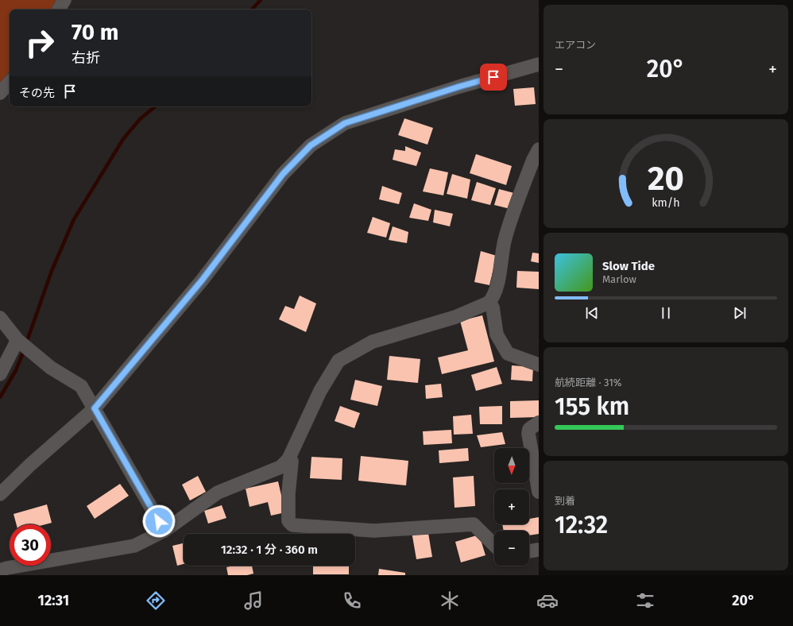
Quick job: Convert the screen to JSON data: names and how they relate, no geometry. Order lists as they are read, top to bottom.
{
  "north": "bottom",
  "page": {
    "tile": [
      "エアコン",
      ["航続距離 · 31%", "155 km"],
      ["到着", "12:32"]
    ],
    "turn": ["70 m", "右折"],
    "heat": ["−", "20°", "+"],
    "then": "その先",
    "song": ["Slow Tide", "Marlow"],
    "map_buttons": ["+", "−"],
    "limit": "30",
    "trip": "12:32 · 1 分 · 360 m",
    "tabs": ["12:31", "20°"],
    "gauge": ["20", "km/h"]
  }
}
